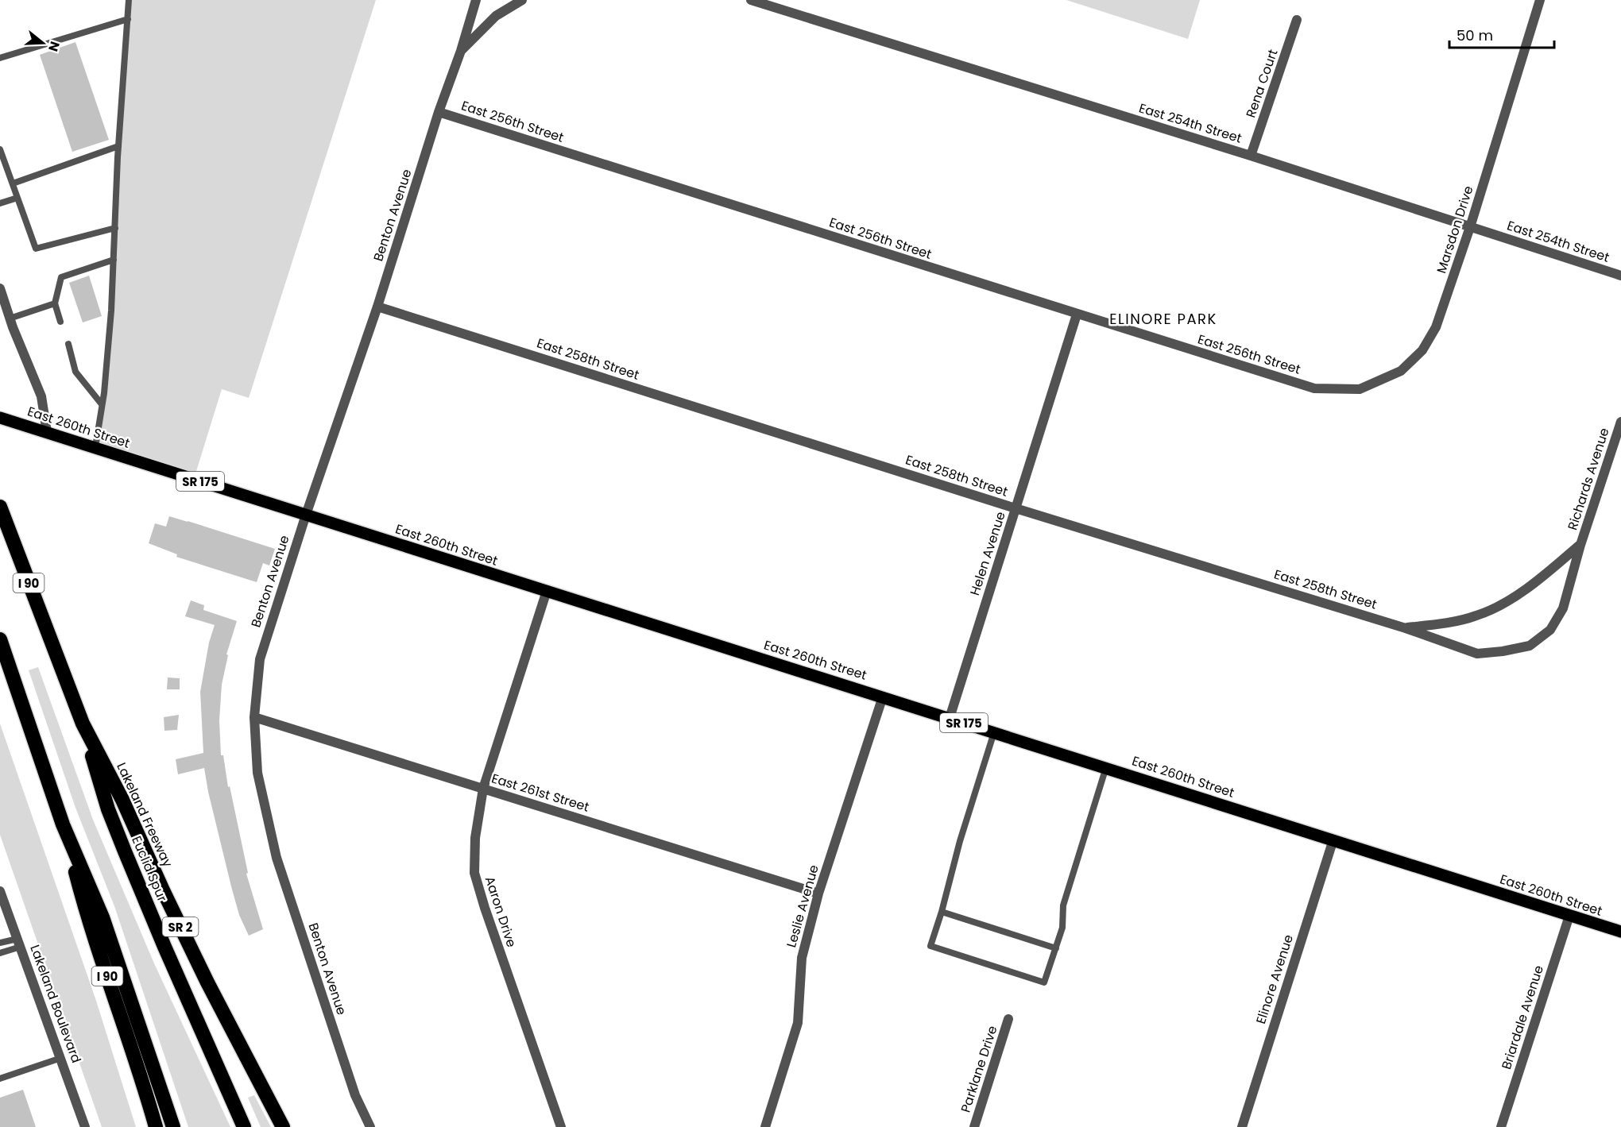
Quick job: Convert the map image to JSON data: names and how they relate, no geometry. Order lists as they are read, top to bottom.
{
  "streets": {
    "highway": [
      "I 90",
      "Lakeland Freeway",
      "Euclid Spur",
      "SR 2"
    ],
    "main road": ["East 260th Street", "SR 175"],
    "street": [
      "Rena Court",
      "East 256th Street",
      "East 254th Street",
      "Benton Avenue",
      "Marsdon Drive",
      "East 258th Street",
      "Richards Avenue",
      "Helen Avenue",
      "East 261st Street",
      "Leslie Avenue",
      "Aaron Drive",
      "Elinore Avenue",
      "Lakeland Boulevard",
      "Briardale Avenue",
      "Parklane Drive"
    ]
  },
  "crossings": [
    ["Rena Court", "East 254th Street"],
    ["East 256th Street", "Benton Avenue"],
    ["East 256th Street", "Marsdon Drive"],
    ["East 256th Street", "Helen Avenue"],
    ["East 254th Street", "Marsdon Drive"],
    ["Benton Avenue", "East 258th Street"],
    ["Benton Avenue", "East 260th Street"],
    ["Benton Avenue", "East 261st Street"],
    ["East 258th Street", "Richards Avenue"],
    ["East 258th Street", "Helen Avenue"],
    ["East 260th Street", "Helen Avenue"],
    ["East 260th Street", "Leslie Avenue"],
    ["East 260th Street", "Aaron Drive"],
    ["East 260th Street", "Elinore Avenue"],
    ["East 260th Street", "Briardale Avenue"],
    ["East 261st Street", "Leslie Avenue"],
    ["East 261st Street", "Aaron Drive"],
    ["Lakeland Freeway", "Euclid Spur"]
  ],
  "districts": ["ELINORE PARK"],
  "scale_bar": "50 m",
  "north": "right"
}
